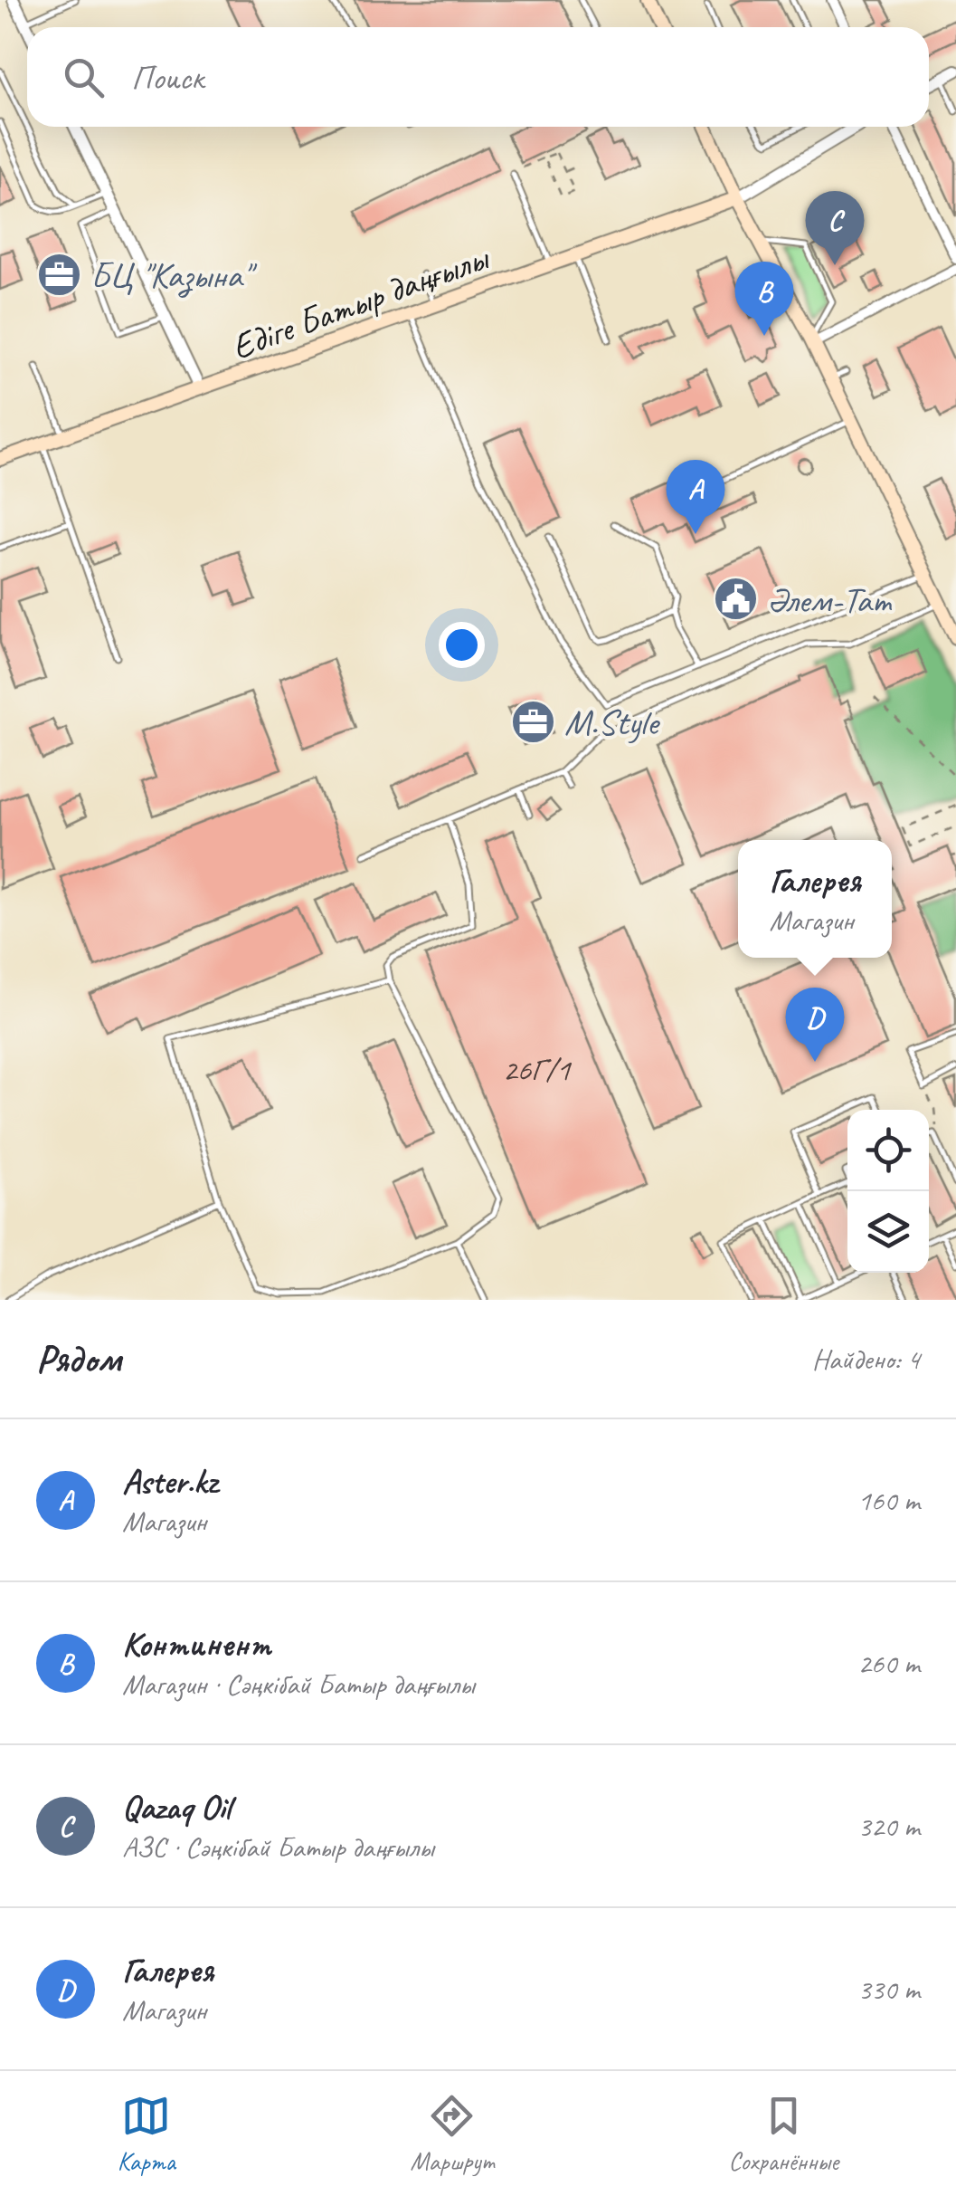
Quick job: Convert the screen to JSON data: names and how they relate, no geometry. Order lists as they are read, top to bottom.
{
  "streets": {
    "main road": ["Едіге Батыр даңғылы"]
  },
  "places": {
    "office": ["БЦ \"Казына\"", "M.Style"],
    "public building": ["Әлем-Тат"]
  },
  "house_numbers": ["26Г/1"],
  "page": {
    "search": "Поиск",
    "pins": [
      "C",
      "B",
      "A",
      "D"
    ],
    "popup": ["Галерея", "Магазин"],
    "heading": ["Рядом", "Найдено: 4"],
    "list": [
      {
        "mark": "A",
        "name": "Aster.kz",
        "note": "Магазин",
        "value": "160 m"
      },
      {
        "mark": "B",
        "name": "Континент",
        "note": "Магазин · Сәңкібай Батыр даңғылы",
        "value": "260 m"
      },
      {
        "mark": "C",
        "name": "Qazaq Oil",
        "note": "АЗС · Сәңкібай Батыр даңғылы",
        "value": "320 m"
      },
      {
        "mark": "D",
        "name": "Галерея",
        "note": "Магазин",
        "value": "330 m"
      }
    ],
    "nav": ["Карта", "Маршрут", "Сохранённые"]
  }
}
